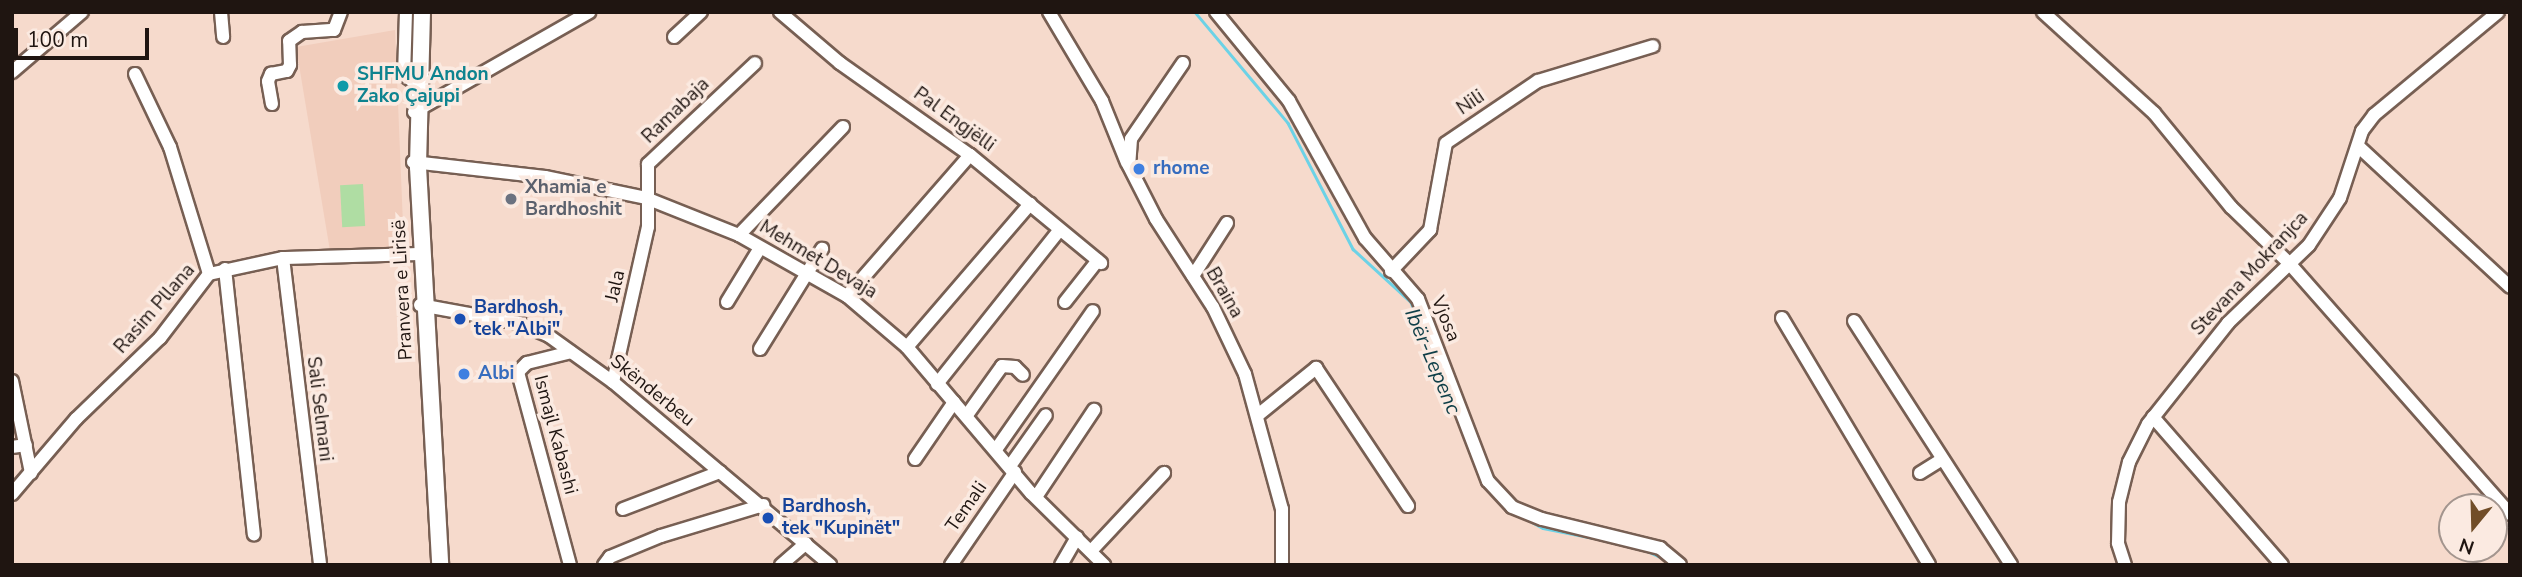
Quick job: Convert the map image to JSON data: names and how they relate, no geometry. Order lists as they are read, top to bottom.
{
  "streets": {
    "main road": ["Pranvera e Lirisë"],
    "street": [
      "Nili",
      "Ramabaja",
      "Pal Engjëlli",
      "Mehmet Devaja",
      "Stevana Mokranjca",
      "Jala",
      "Braina",
      "Rasim Pllana",
      "Vjosa",
      "Skënderbeu",
      "Sali Selmani",
      "Ismajl Kabashi",
      "Temali"
    ]
  },
  "crossings": [
    ["Nili", "Vjosa"],
    ["Ramabaja", "Mehmet Devaja"],
    ["Ramabaja", "Jala"],
    ["Mehmet Devaja", "Jala"],
    ["Mehmet Devaja", "Pranvera e Lirisë"],
    ["Mehmet Devaja", "Temali"],
    ["Jala", "Skënderbeu"],
    ["Pranvera e Lirisë", "Rasim Pllana"],
    ["Pranvera e Lirisë", "Skënderbeu"],
    ["Rasim Pllana", "Sali Selmani"],
    ["Skënderbeu", "Ismajl Kabashi"]
  ],
  "water": ["Ibër-Lepenc"],
  "places": [
    "SHFMU Andon Zako Çajupi",
    "rhome",
    "Xhamia e Bardhoshit",
    "Bardhosh, tek \"Albi\"",
    "Albi",
    "Bardhosh, tek \"Kupinët\""
  ],
  "scale_bar": "100 m",
  "north": "bottom"
}
